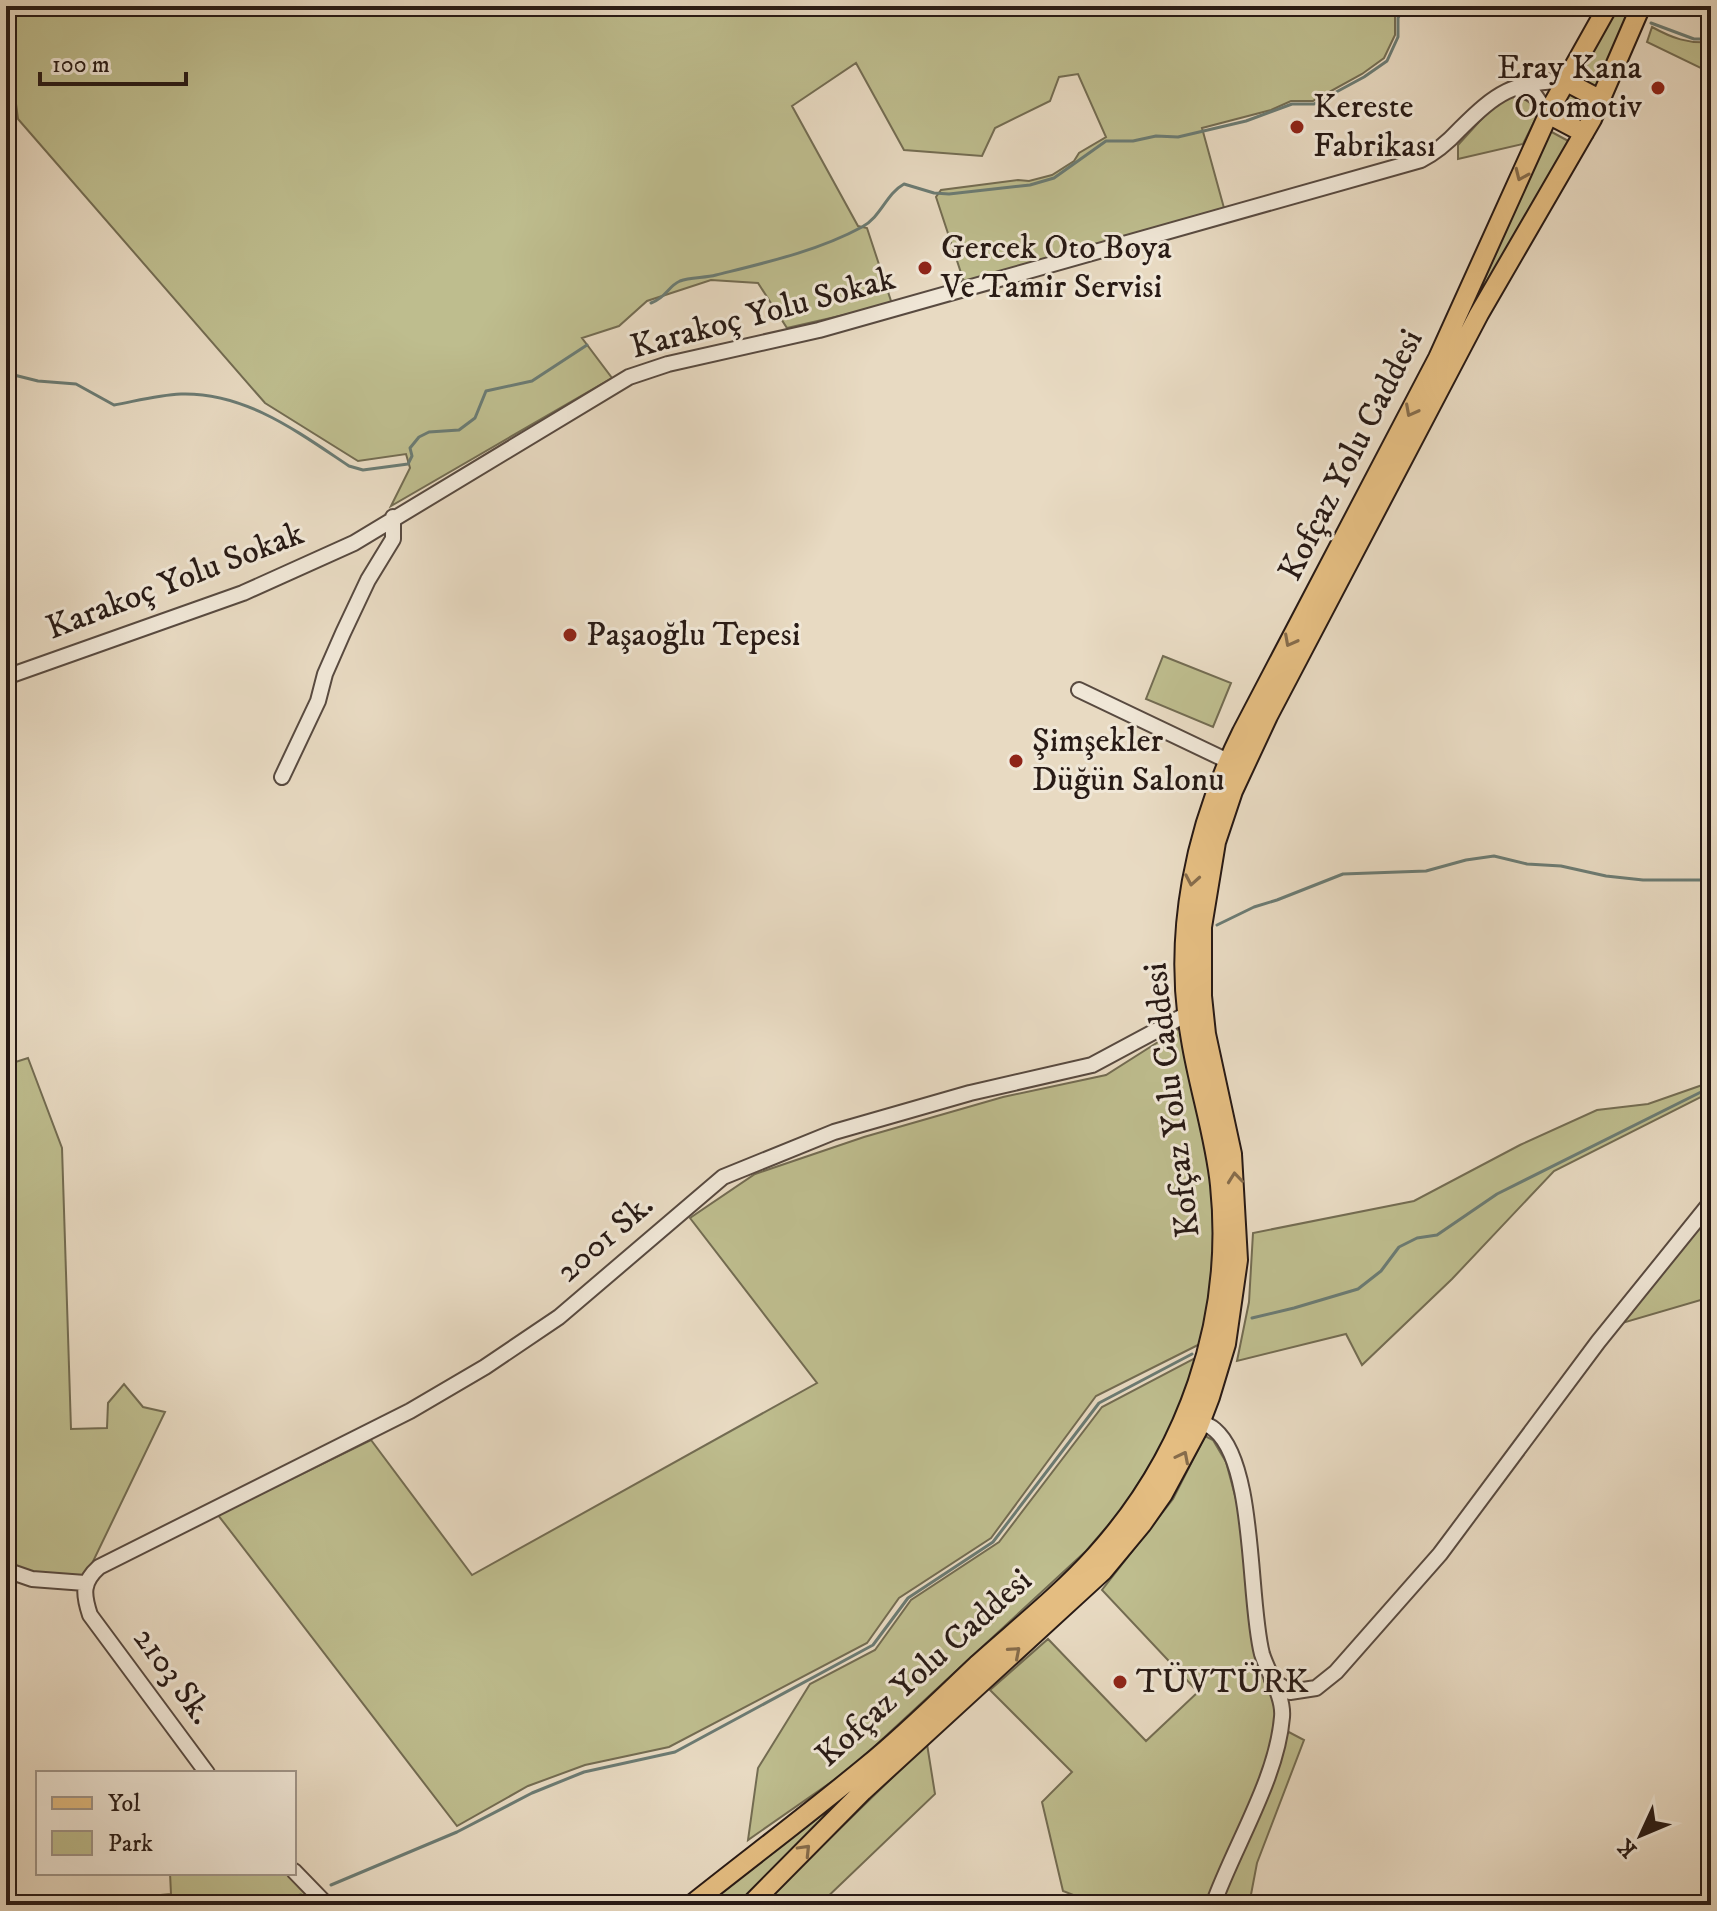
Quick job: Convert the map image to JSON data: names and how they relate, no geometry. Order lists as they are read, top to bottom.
{
  "streets": {
    "main road": ["Kofçaz Yolu Caddesi"],
    "street": ["Karakoç Yolu Sokak", "2001 Sk.", "2103 Sk."]
  },
  "crossings": [
    ["Karakoç Yolu Sokak", "Kofçaz Yolu Caddesi"],
    ["Kofçaz Yolu Caddesi", "2001 Sk."],
    ["2001 Sk.", "2103 Sk."]
  ],
  "places": [
    "Eray Kana Otomotiv",
    "Kereste Fabrikası",
    "Gercek Oto Boya Ve Tamir Servisi",
    "Paşaoğlu Tepesi",
    "Şimşekler Düğün Salonu",
    "TÜVTÜRK"
  ],
  "legend": ["Yol", "Park"],
  "scale_bar": "100 m",
  "north": "bottom left"
}
